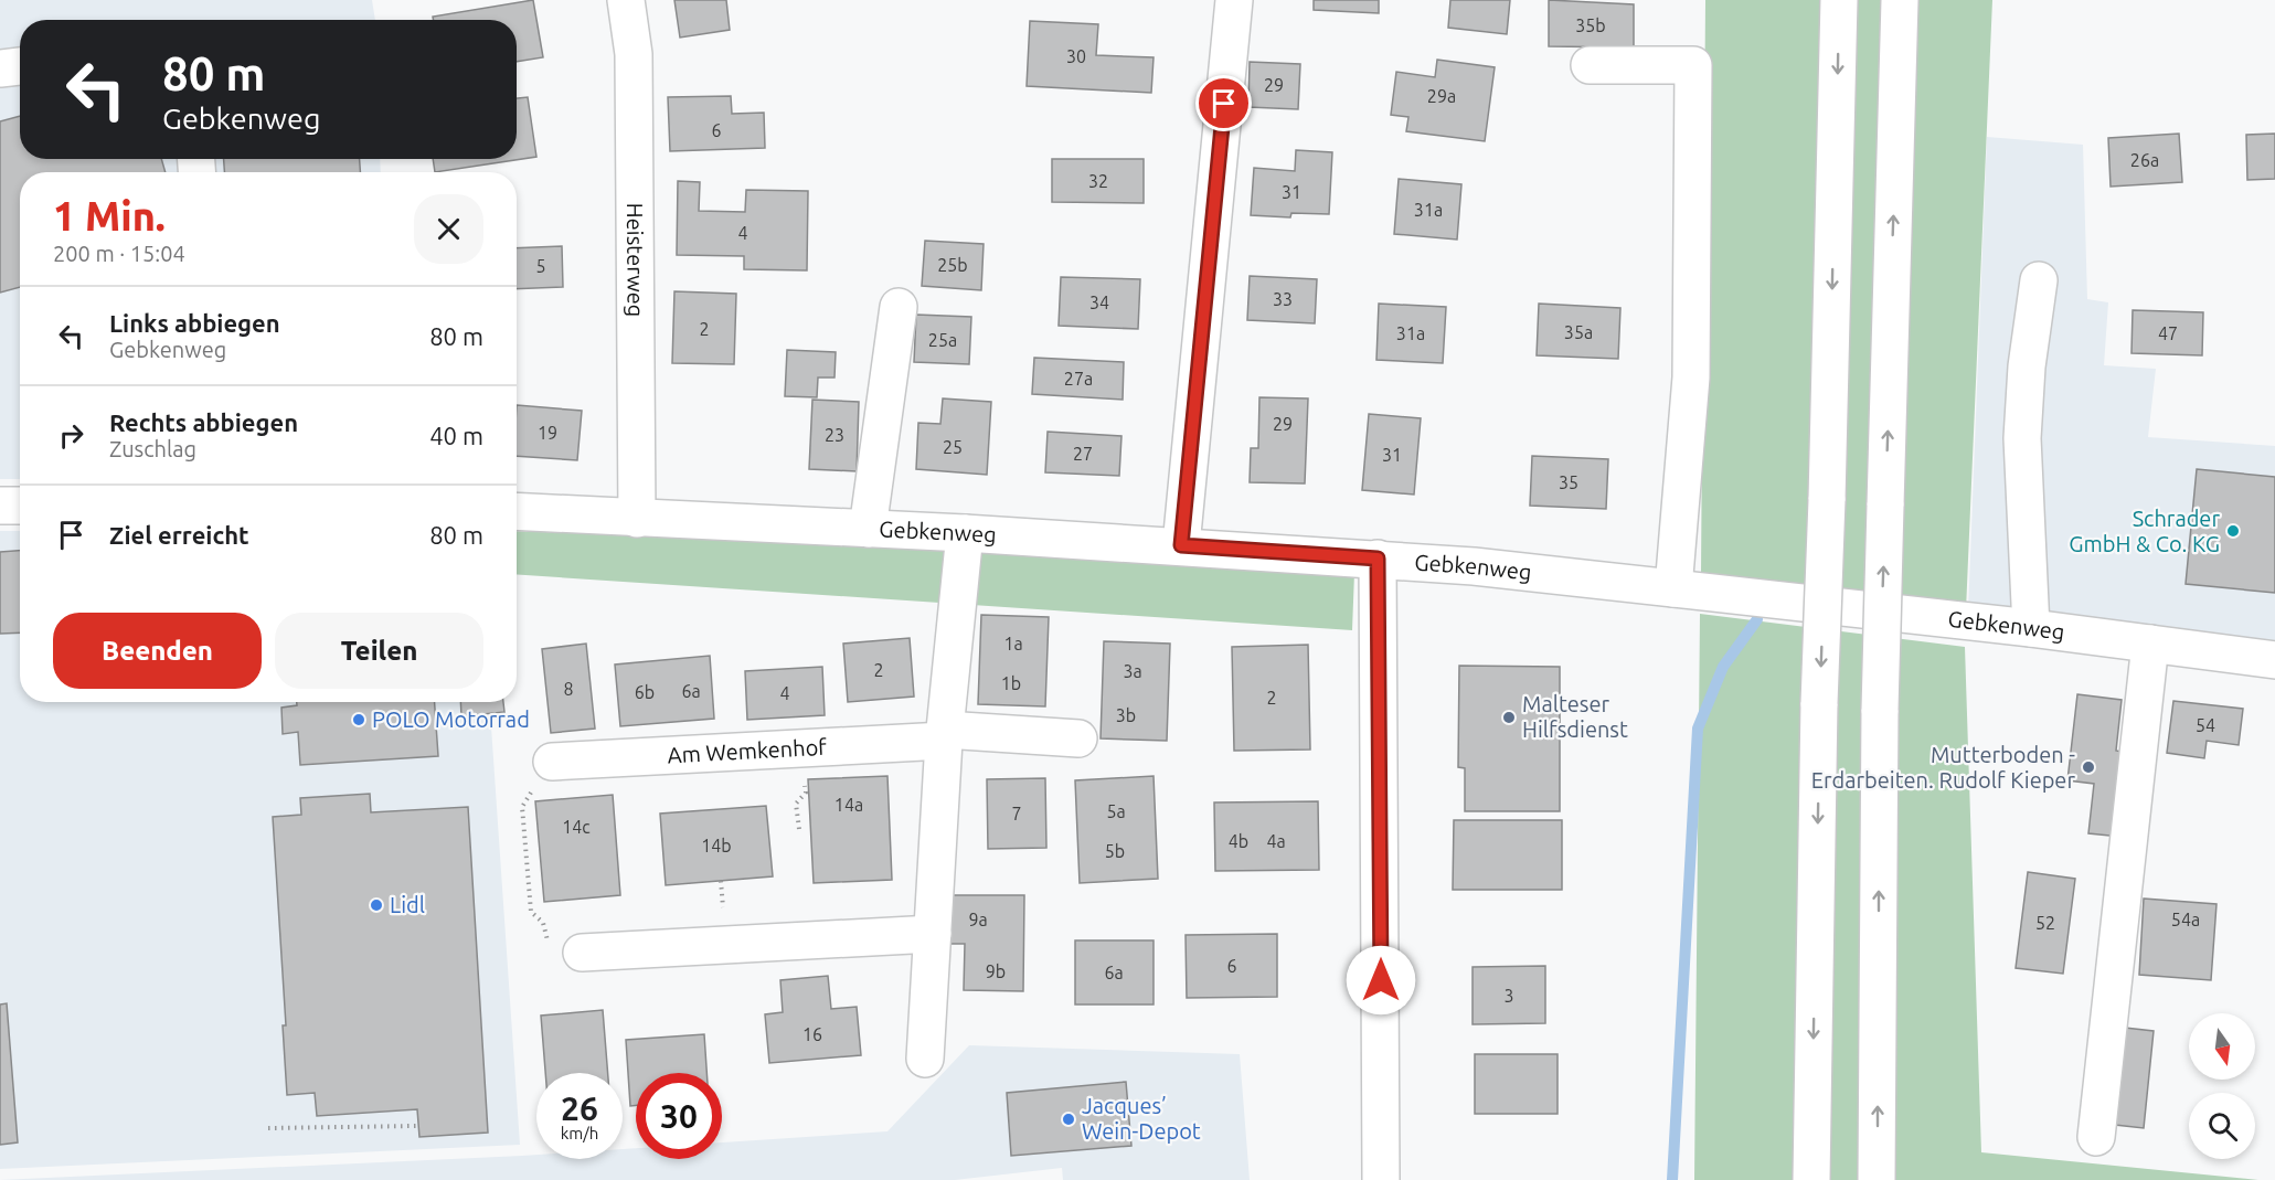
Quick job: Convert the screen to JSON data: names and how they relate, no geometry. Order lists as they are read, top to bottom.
{
  "streets": {
    "main road": ["Heisterweg", "Gebkenweg", "Am Wemkenhof"]
  },
  "crossings": [
    ["Heisterweg", "Gebkenweg"]
  ],
  "places": [
    "Schrader GmbH & Co. KG",
    "Malteser Hilfsdienst",
    "POLO Motorrad",
    "Mutterboden - Erdarbeiten. Rudolf Kieper",
    "Lidl",
    "Jacques’ Wein-Depot"
  ],
  "house_numbers": [
    "35b",
    "30",
    "29",
    "29a",
    "6",
    "26a",
    "32",
    "31",
    "31a",
    "4",
    "25b",
    "5",
    "33",
    "34",
    "2",
    "35a",
    "31a",
    "47",
    "25a",
    "27a",
    "29",
    "19",
    "23",
    "25",
    "27",
    "31",
    "35",
    "1a",
    "2",
    "3a",
    "1b",
    "8",
    "6a",
    "6b",
    "4",
    "2",
    "3b",
    "54",
    "14a",
    "5a",
    "7",
    "14c",
    "4b",
    "4a",
    "14b",
    "5b",
    "9a",
    "54a",
    "52",
    "6",
    "9b",
    "6a",
    "3",
    "16"
  ],
  "north": "bottom",
  "page": {
    "turn": ["80 m", "Gebkenweg"],
    "heading": ["1 Min.", "200 m · 15:04"],
    "list": [
      {
        "name": "Links abbiegen",
        "note": "Gebkenweg",
        "value": "80 m"
      },
      {
        "name": "Rechts abbiegen",
        "note": "Zuschlag",
        "value": "40 m"
      },
      {
        "name": "Ziel erreicht",
        "value": "80 m"
      }
    ],
    "buttons": ["Beenden", "Teilen"],
    "speed": "26 km/h",
    "limit": "30"
  }
}
